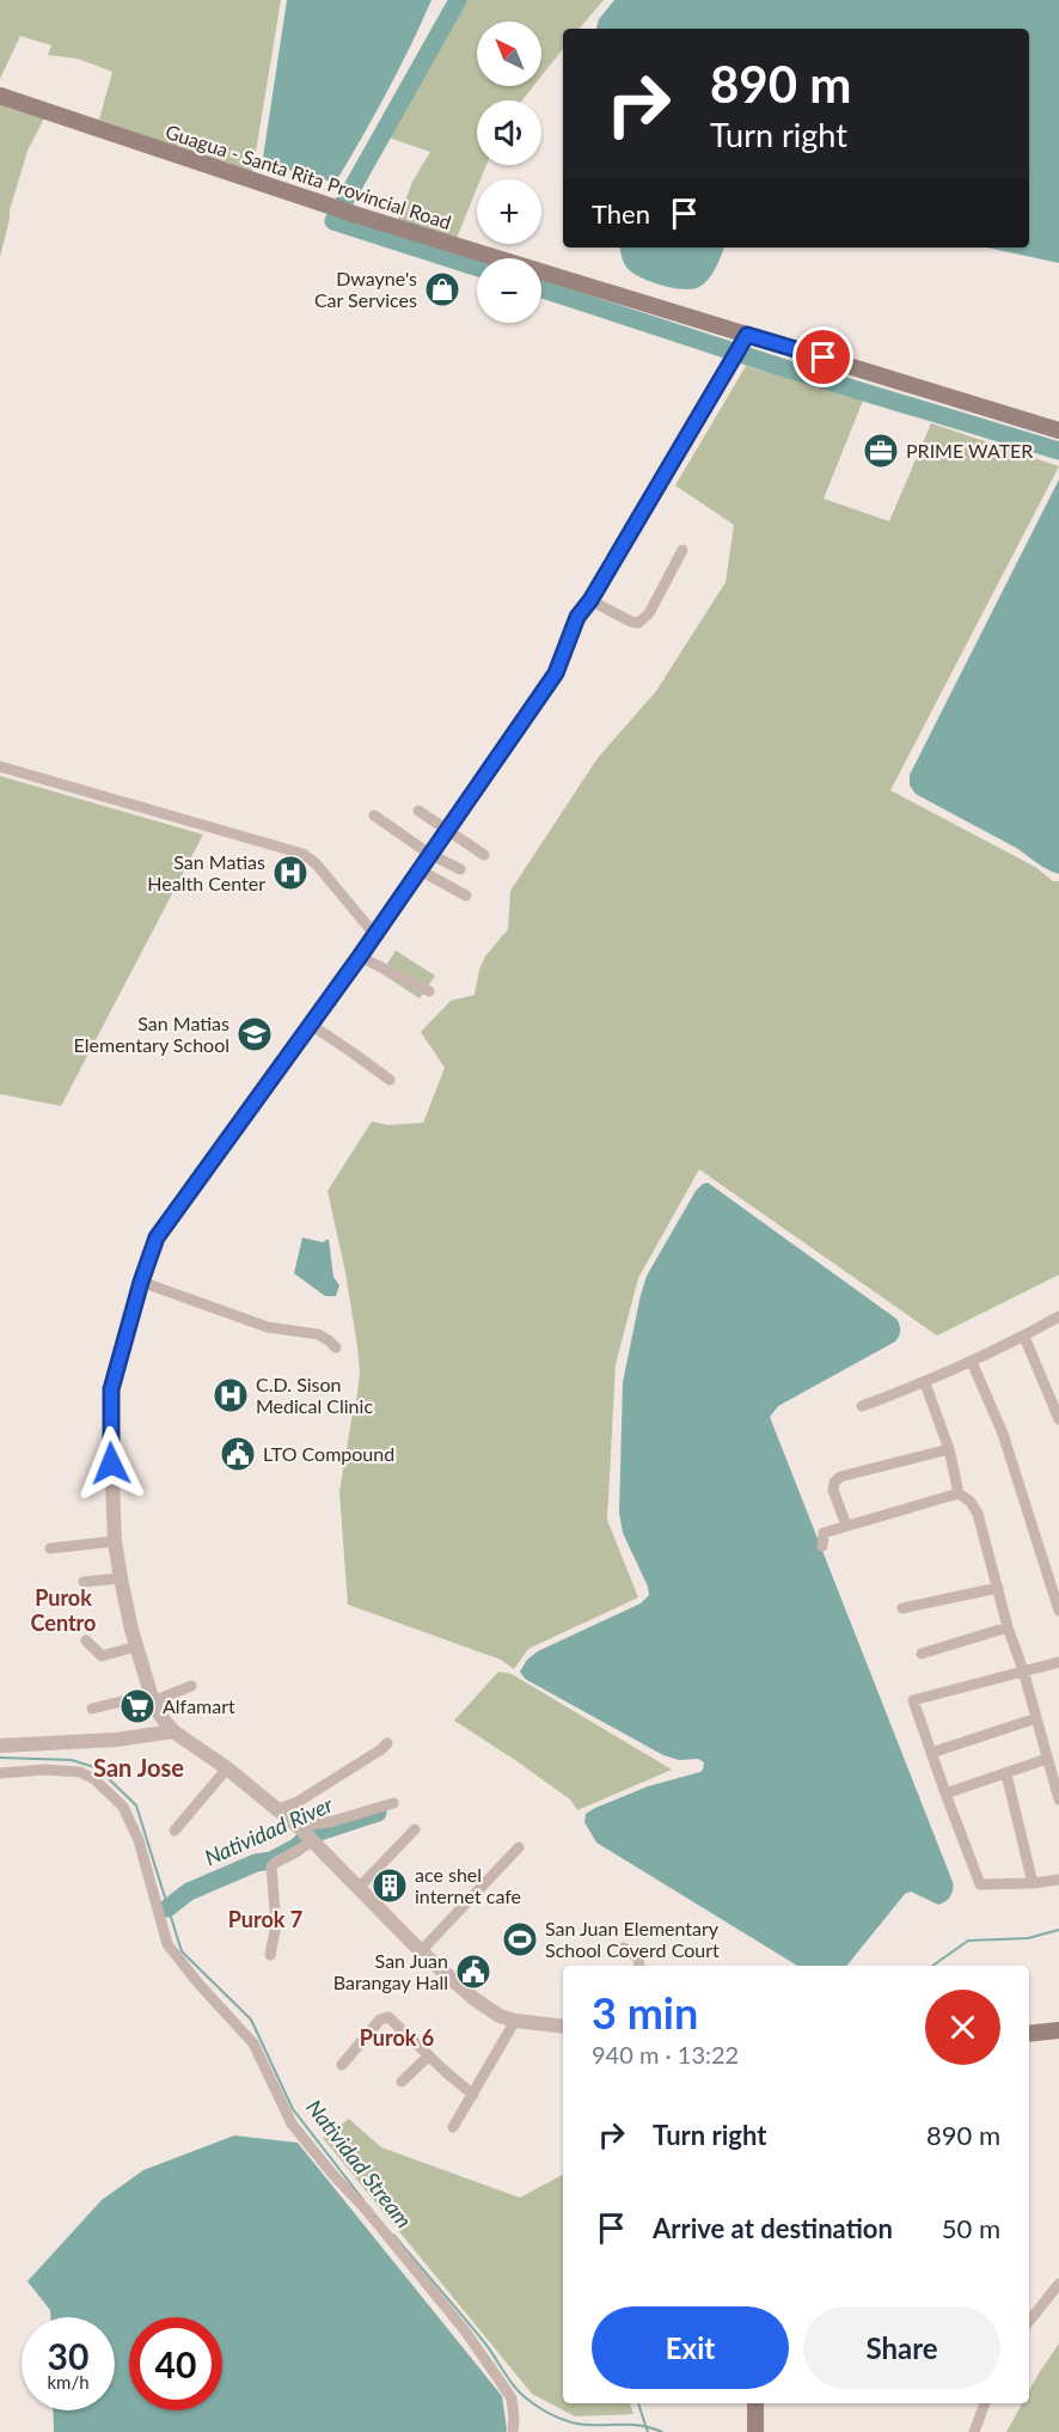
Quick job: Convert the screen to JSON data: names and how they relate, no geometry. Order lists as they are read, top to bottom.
{
  "streets": {
    "main road": ["Guagua - Santa Rita Provincial Road"]
  },
  "districts": [
    "Purok Centro",
    "San Jose",
    "Purok 7",
    "Purok 6"
  ],
  "water": ["Natividad River", "Natividad Stream"],
  "places": {
    "shop": ["Dwayne's Car Services"],
    "office": ["PRIME WATER"],
    "hospital": ["San Matias Health Center", "C.D. Sison Medical Clinic"],
    "school or university": ["San Matias Elementary School"],
    "public building": ["LTO Compound", "San Juan Barangay Hall"],
    "supermarket": ["Alfamart"],
    "building": ["ace shel internet cafe"],
    "sports": ["San Juan Elementary School Coverd Court"]
  },
  "north": "top left",
  "page": {
    "map_buttons": ["+", "−"],
    "turn": ["890 m", "Turn right"],
    "then": "Then",
    "heading": ["3 min", "940 m · 13:22"],
    "list": [
      {
        "name": "Turn right",
        "value": "890 m"
      },
      {
        "name": "Arrive at destination",
        "value": "50 m"
      }
    ],
    "buttons": ["Exit", "Share"],
    "speed": "30 km/h",
    "limit": "40"
  }
}
